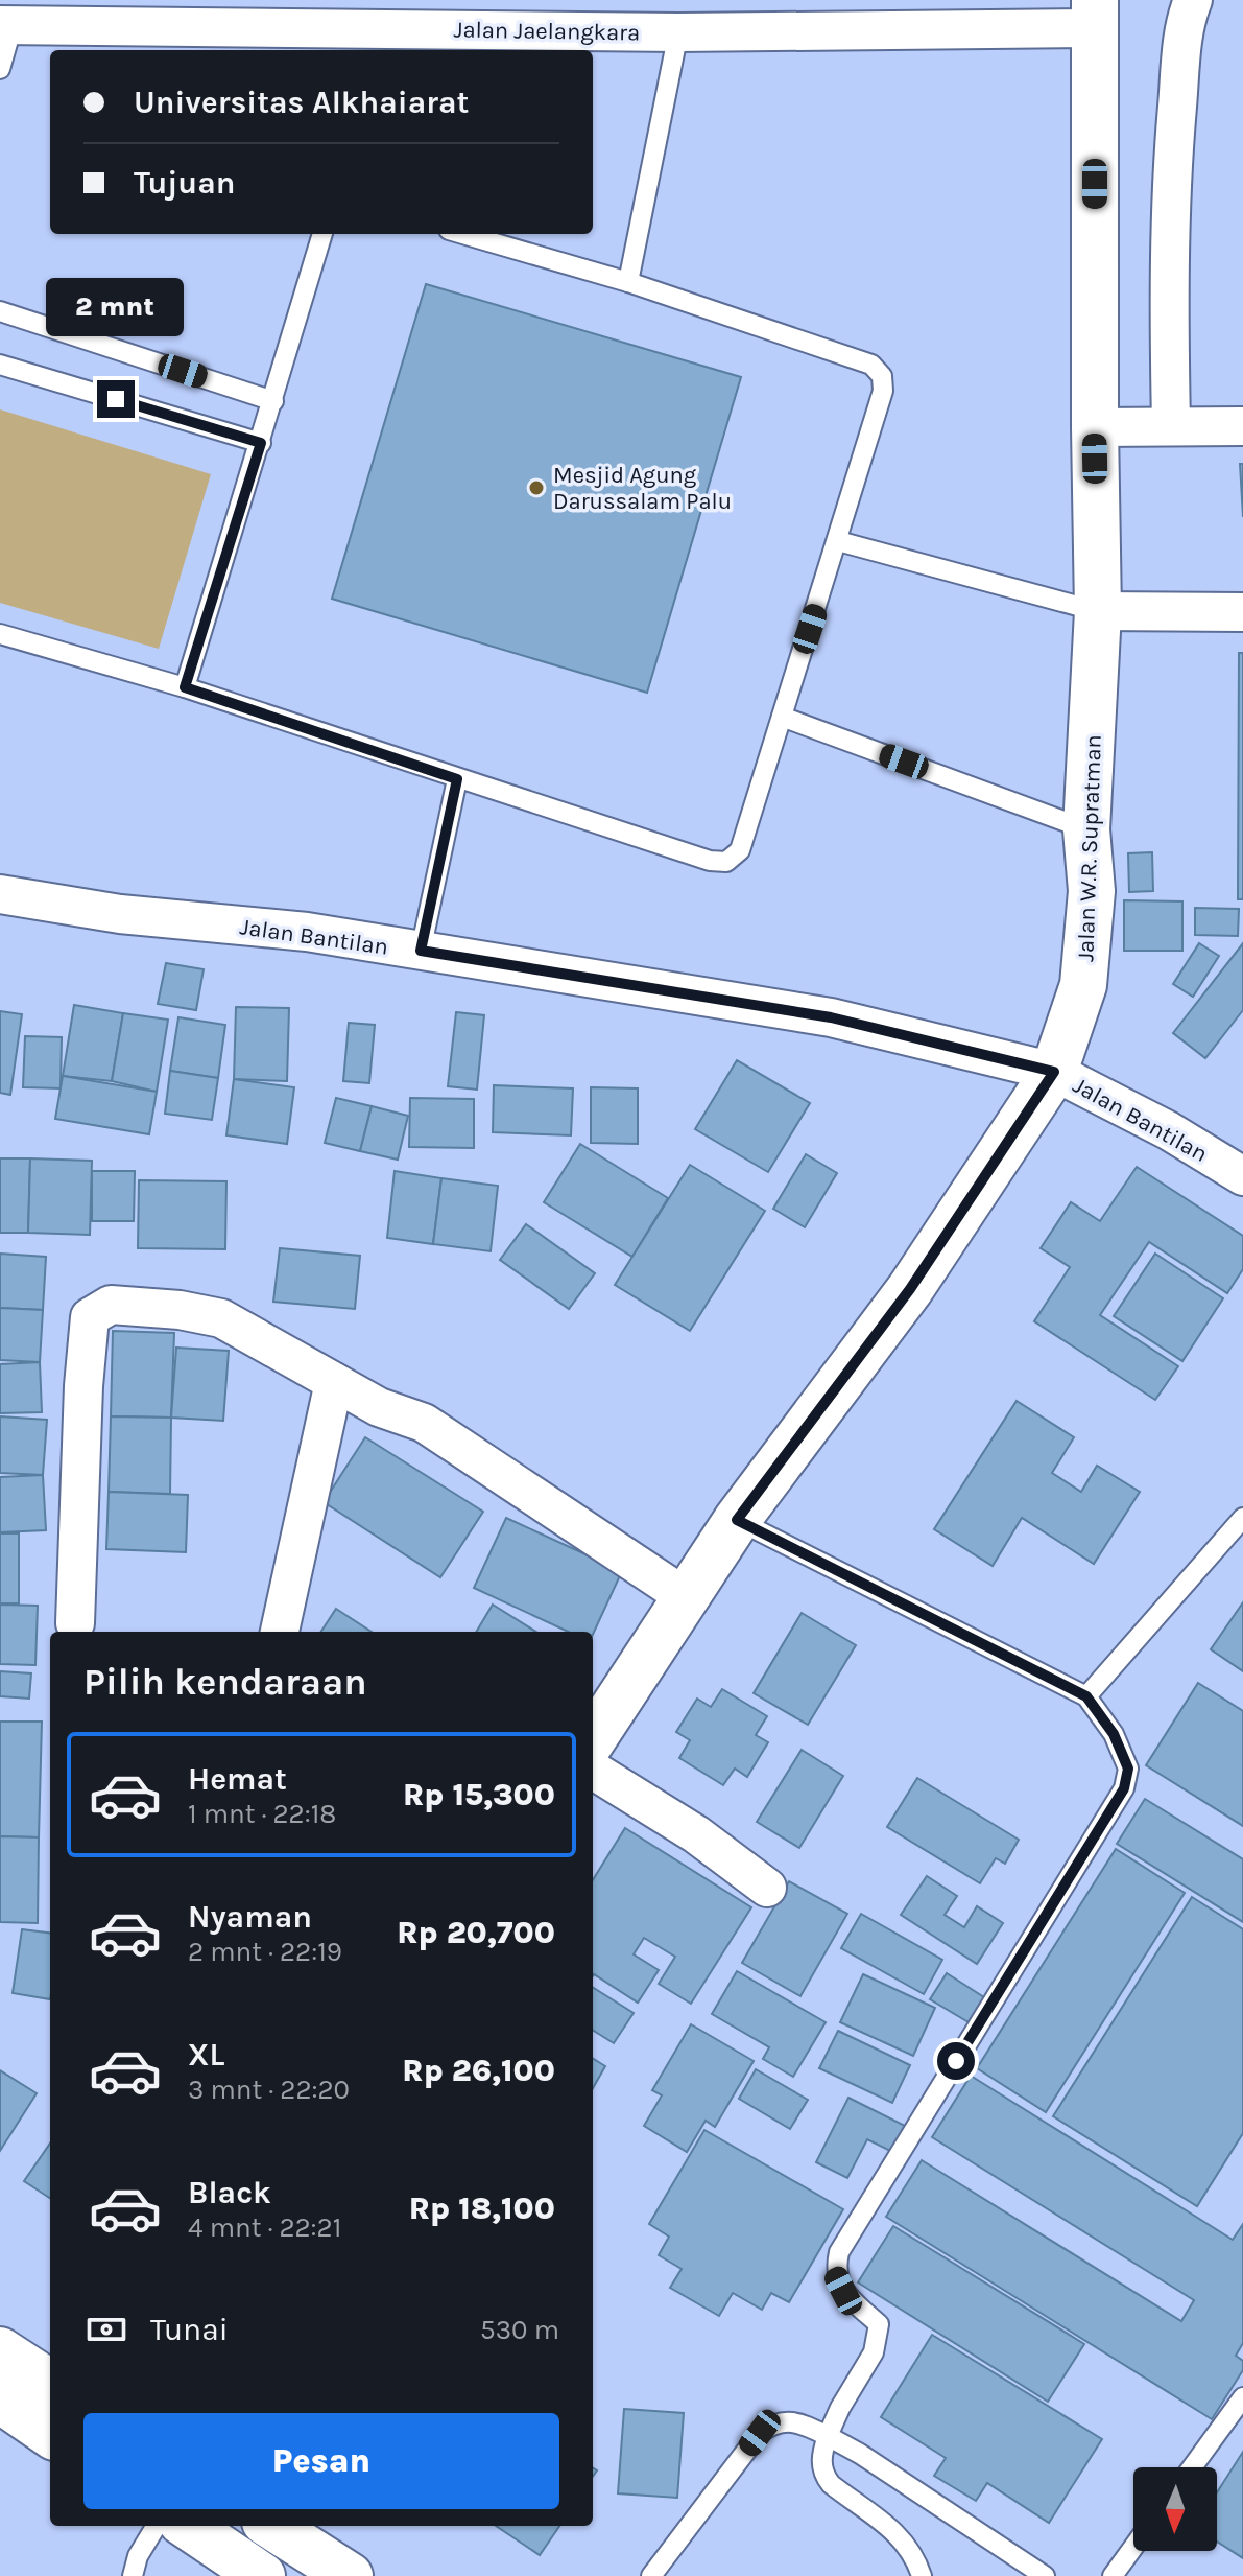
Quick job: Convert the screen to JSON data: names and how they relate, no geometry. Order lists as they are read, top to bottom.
{
  "streets": {
    "main road": ["Jalan W.R. Supratman"],
    "street": ["Jalan Jaelangkara", "Jalan Bantilan"]
  },
  "crossings": [
    ["Jalan Jaelangkara", "Jalan W.R. Supratman"],
    ["Jalan W.R. Supratman", "Jalan Bantilan"]
  ],
  "places": ["Mesjid Agung Darussalam Palu"],
  "north": "bottom",
  "page": {
    "banner": ["Universitas Alkhaiarat", "Tujuan"],
    "bubble": "2 mnt",
    "heading": "Pilih kendaraan",
    "list": [
      {
        "name": "Hemat",
        "note": "1 mnt · 22:18",
        "value": "Rp 15,300"
      },
      {
        "name": "Nyaman",
        "note": "2 mnt · 22:19",
        "value": "Rp 20,700"
      },
      {
        "name": "XL",
        "note": "3 mnt · 22:20",
        "value": "Rp 26,100"
      },
      {
        "name": "Black",
        "note": "4 mnt · 22:21",
        "value": "Rp 18,100"
      }
    ],
    "pay": ["Tunai", "530 m"],
    "buttons": "Pesan"
  }
}
